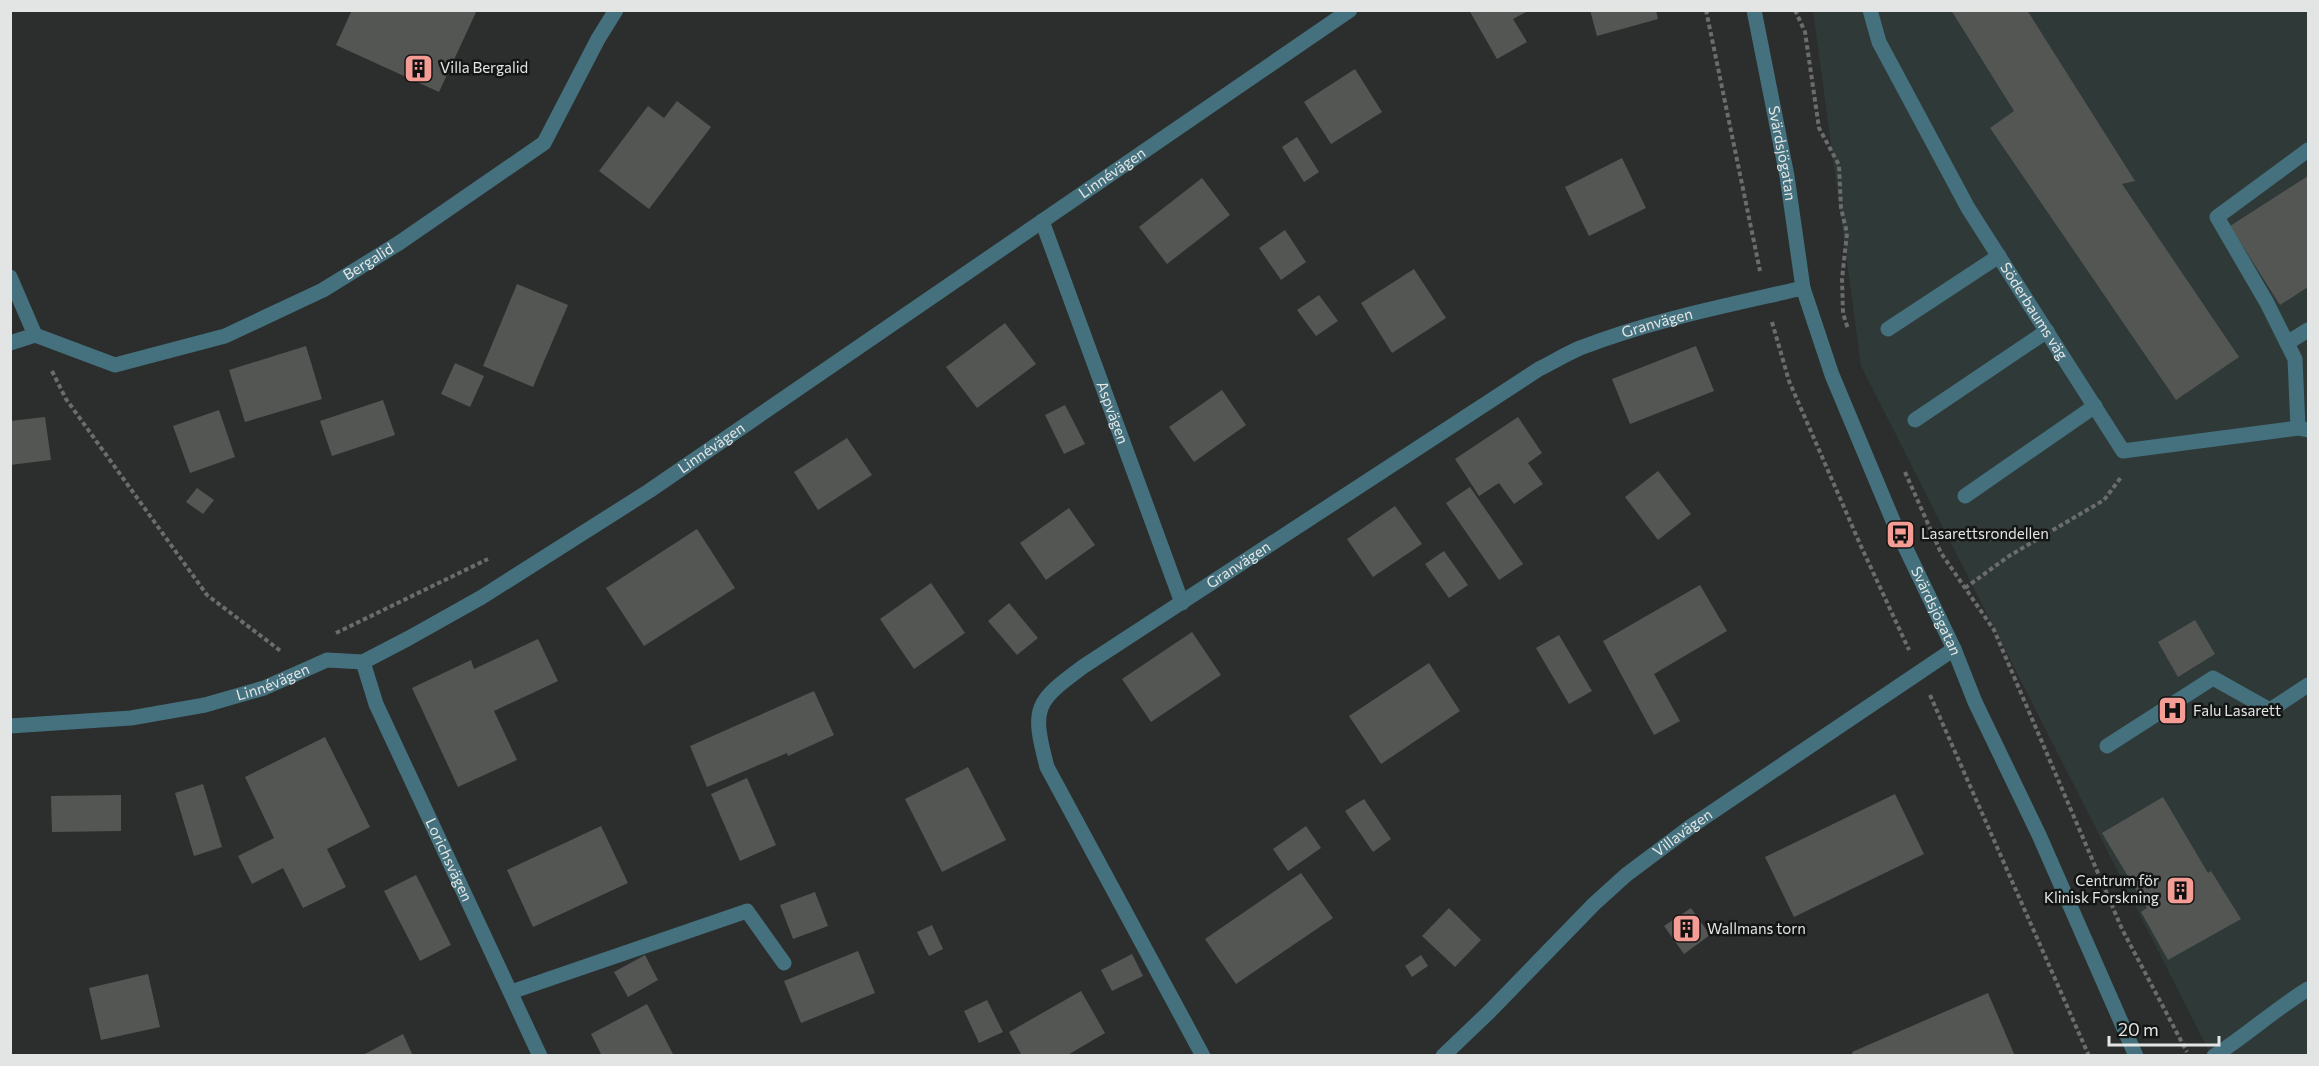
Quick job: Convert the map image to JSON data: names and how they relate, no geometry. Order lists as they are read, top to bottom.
{
  "streets": {
    "street": [
      "Svärdsjögatan",
      "Linnévägen",
      "Bergalid",
      "Söderbaums väg",
      "Granvägen",
      "Aspvägen",
      "Villavägen",
      "Lorichsvägen"
    ]
  },
  "crossings": [
    ["Svärdsjögatan", "Granvägen"],
    ["Svärdsjögatan", "Villavägen"],
    ["Linnévägen", "Aspvägen"],
    ["Linnévägen", "Lorichsvägen"],
    ["Granvägen", "Aspvägen"]
  ],
  "places": {
    "building": ["Villa Bergalid", "Centrum för Klinisk Forskning", "Wallmans torn"],
    "bus stop": ["Lasarettsrondellen"],
    "hospital": ["Falu Lasarett"]
  },
  "scale_bar": "20 m"
}
